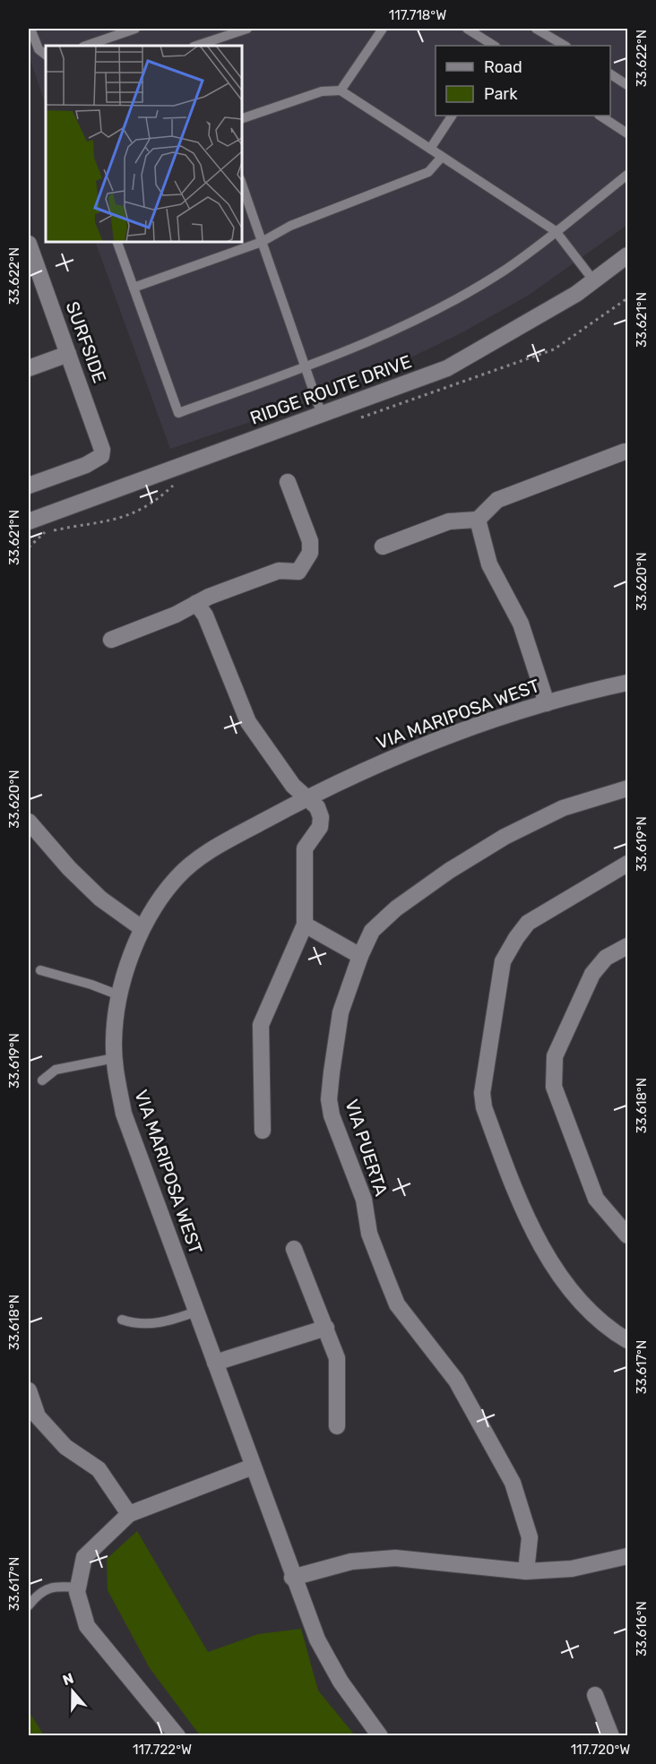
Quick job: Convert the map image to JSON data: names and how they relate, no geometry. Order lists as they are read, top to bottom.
{
  "streets": {
    "street": [
      "SURFSIDE",
      "RIDGE ROUTE DRIVE",
      "VIA MARIPOSA WEST",
      "VIA PUERTA"
    ]
  },
  "legend": ["Road", "Park"],
  "north": "top",
  "coordinates": [
    "117.718°W",
    "33.622°N",
    "33.621°N",
    "33.620°N",
    "33.619°N",
    "33.618°N",
    "33.617°N",
    "33.616°N",
    "117.722°W",
    "117.720°W"
  ]
}
